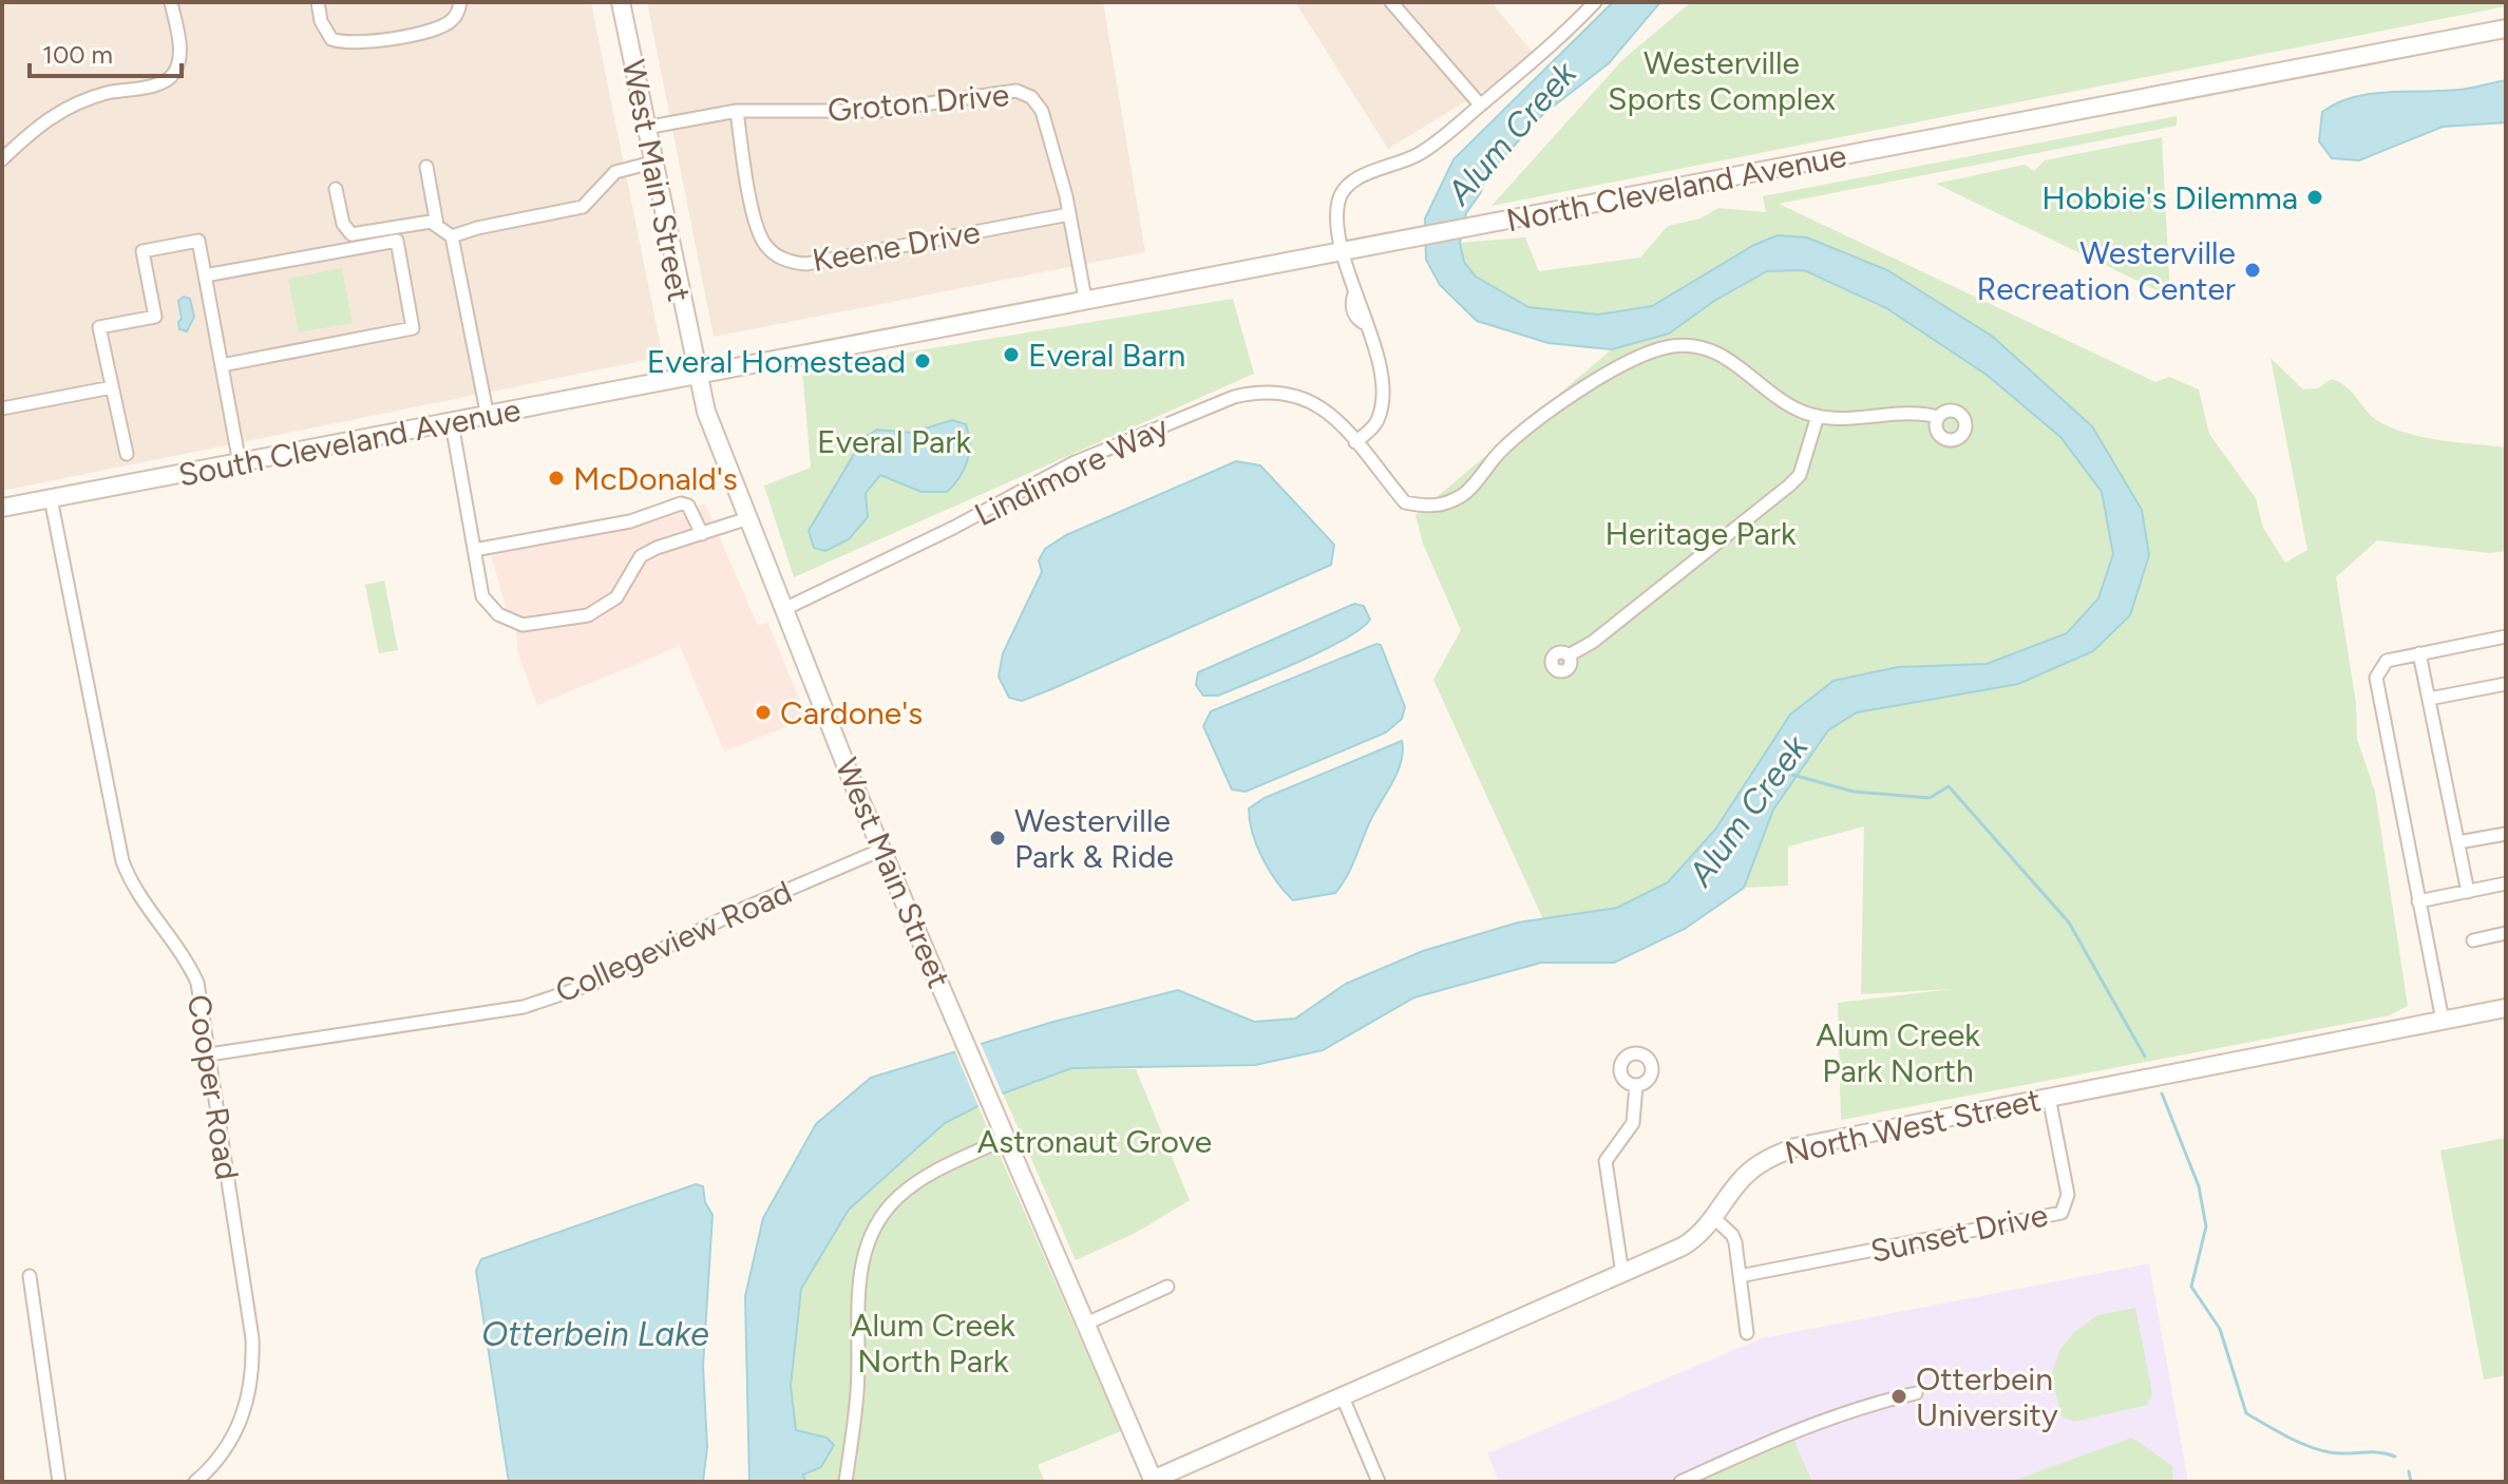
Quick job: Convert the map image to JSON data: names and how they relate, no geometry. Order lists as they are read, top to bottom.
{
  "streets": {
    "main road": [
      "West Main Street",
      "North Cleveland Avenue",
      "South Cleveland Avenue",
      "North West Street"
    ],
    "street": [
      "Groton Drive",
      "Keene Drive",
      "Lindimore Way",
      "Collegeview Road",
      "Cooper Road",
      "Sunset Drive"
    ]
  },
  "crossings": [
    ["Groton Drive", "West Main Street"],
    ["Groton Drive", "North Cleveland Avenue"],
    ["Groton Drive", "Keene Drive"],
    ["West Main Street", "North Cleveland Avenue"],
    ["West Main Street", "South Cleveland Avenue"],
    ["West Main Street", "Lindimore Way"],
    ["West Main Street", "Collegeview Road"],
    ["West Main Street", "North West Street"],
    ["North Cleveland Avenue", "South Cleveland Avenue"],
    ["South Cleveland Avenue", "Cooper Road"],
    ["Collegeview Road", "Cooper Road"],
    ["North West Street", "Sunset Drive"]
  ],
  "water": ["Alum Creek", "Otterbein Lake"],
  "parks": [
    "Westerville Sports Complex",
    "Everal Park",
    "Heritage Park",
    "Alum Creek Park North",
    "Astronaut Grove",
    "Alum Creek North Park"
  ],
  "places": [
    "Hobbie's Dilemma",
    "Westerville Recreation Center",
    "Everal Barn",
    "Everal Homestead",
    "McDonald's",
    "Cardone's",
    "Westerville Park & Ride",
    "Otterbein University"
  ],
  "scale_bar": "100 m"
}
